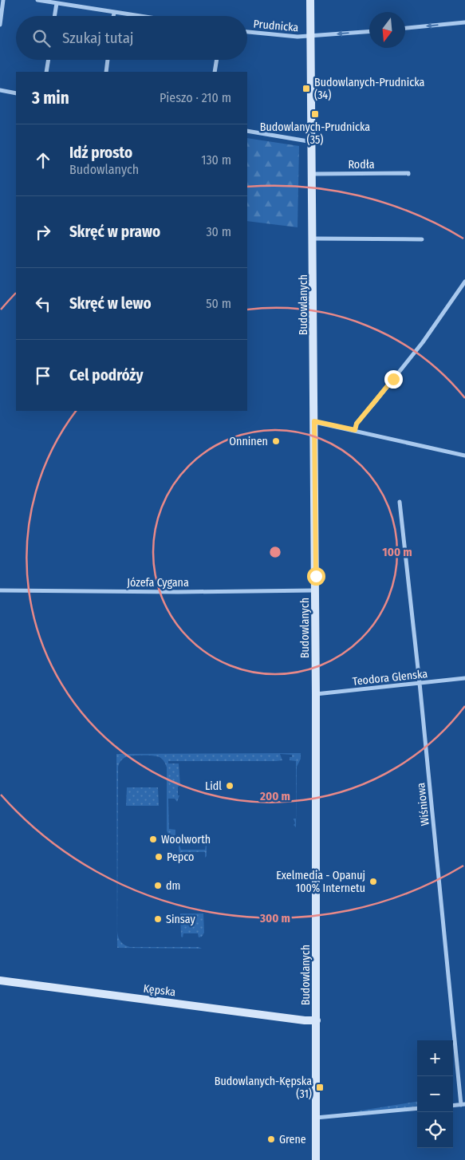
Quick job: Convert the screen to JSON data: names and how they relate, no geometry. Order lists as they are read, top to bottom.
{
  "streets": {
    "main road": ["Budowlanych", "Kępska"],
    "street": [
      "Prudnicka",
      "Rodła",
      "Józefa Cygana",
      "Teodora Glenska",
      "Wiśniowa"
    ]
  },
  "crossings": [
    ["Prudnicka", "Budowlanych"],
    ["Rodła", "Budowlanych"],
    ["Budowlanych", "Józefa Cygana"],
    ["Budowlanych", "Teodora Glenska"],
    ["Budowlanych", "Kępska"],
    ["Teodora Glenska", "Wiśniowa"]
  ],
  "one_way": ["Prudnicka"],
  "places": {
    "transit": ["Budowlanych-Prudnicka (34)", "Budowlanych-Prudnicka (35)", "Budowlanych-Kępska (31)"],
    "other": [
      "Onninen",
      "Lidl",
      "Woolworth",
      "Pepco",
      "Exelmedia - Opanuj 100% Internetu",
      "dm",
      "Sinsay",
      "Grene"
    ]
  },
  "north": "bottom",
  "page": {
    "search": "Szukaj tutaj",
    "heading": ["3 min", "Pieszo · 210 m"],
    "list": [
      ["Idź prosto", "Budowlanych", "130 m"],
      ["Skręć w prawo", "30 m"],
      ["Skręć w lewo", "50 m"],
      "Cel podróży"
    ],
    "map_buttons": ["+", "−"]
  },
  "rings": ["100 m", "200 m", "300 m"]
}
